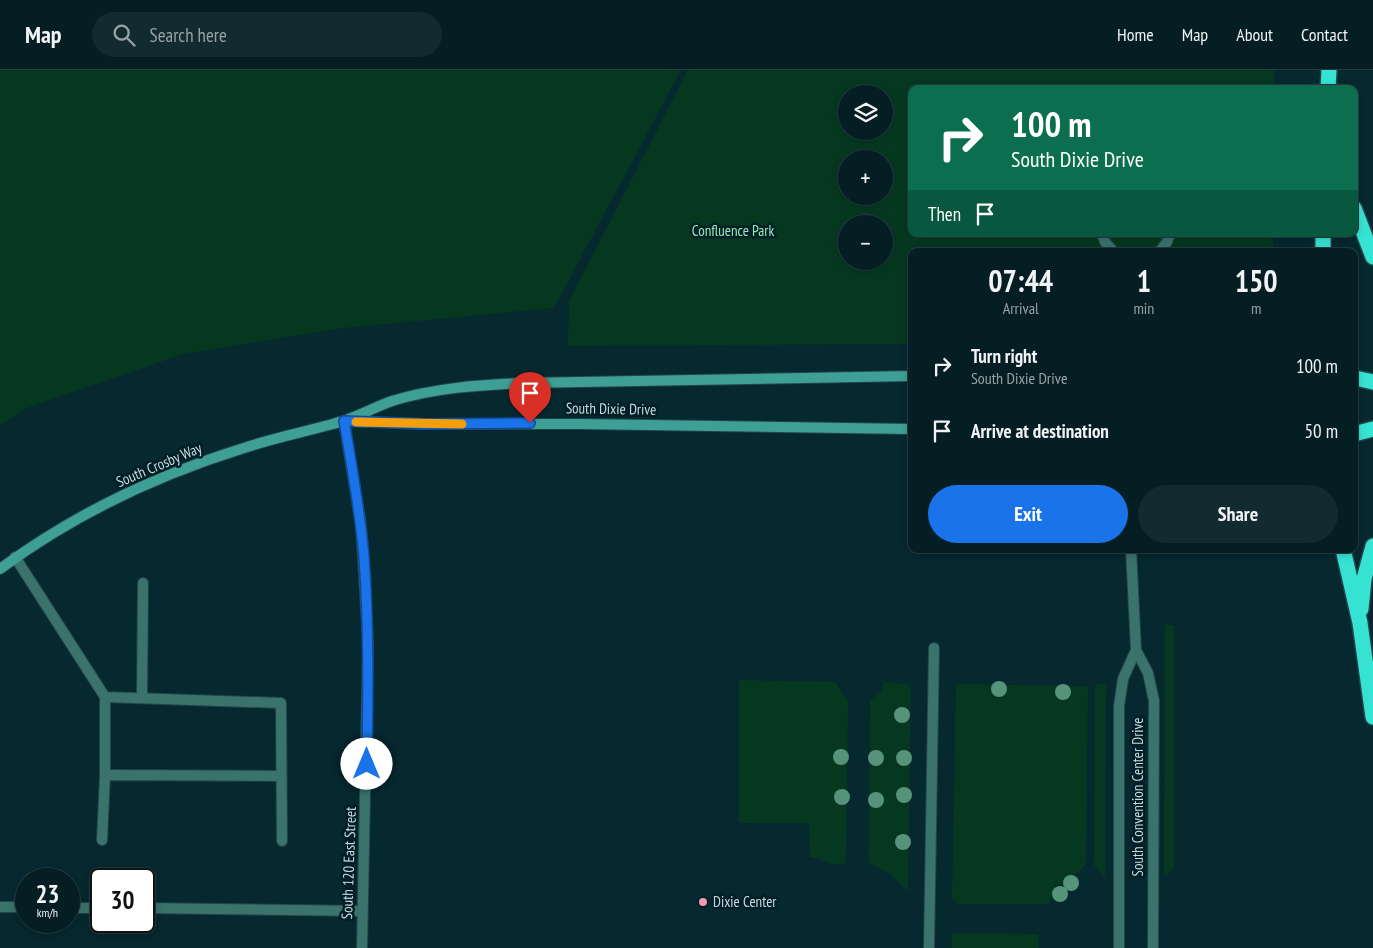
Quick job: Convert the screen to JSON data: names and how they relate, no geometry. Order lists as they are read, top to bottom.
{
  "streets": {
    "main road": ["South Dixie Drive", "South Crosby Way"],
    "street": ["South Convention Center Drive", "South 120 East Street"]
  },
  "crossings": [
    ["South Dixie Drive", "South Crosby Way"],
    ["South Dixie Drive", "South 120 East Street"],
    ["South Crosby Way", "South 120 East Street"]
  ],
  "parks": ["Confluence Park"],
  "places": ["Dixie Center"],
  "page": {
    "header": "Map",
    "search": "Search here",
    "nav": [
      "Home",
      "Map",
      "About",
      "Contact"
    ],
    "map_buttons": ["+", "−"],
    "turn": ["100 m", "South Dixie Drive"],
    "then": "Then",
    "eta": [
      "07:44",
      "Arrival",
      "1",
      "min",
      "150",
      "m"
    ],
    "list": [
      {
        "name": "Turn right",
        "note": "South Dixie Drive",
        "value": "100 m"
      },
      {
        "name": "Arrive at destination",
        "value": "50 m"
      }
    ],
    "buttons": ["Exit", "Share"],
    "speed": "23 km/h",
    "limit": "30"
  }
}
